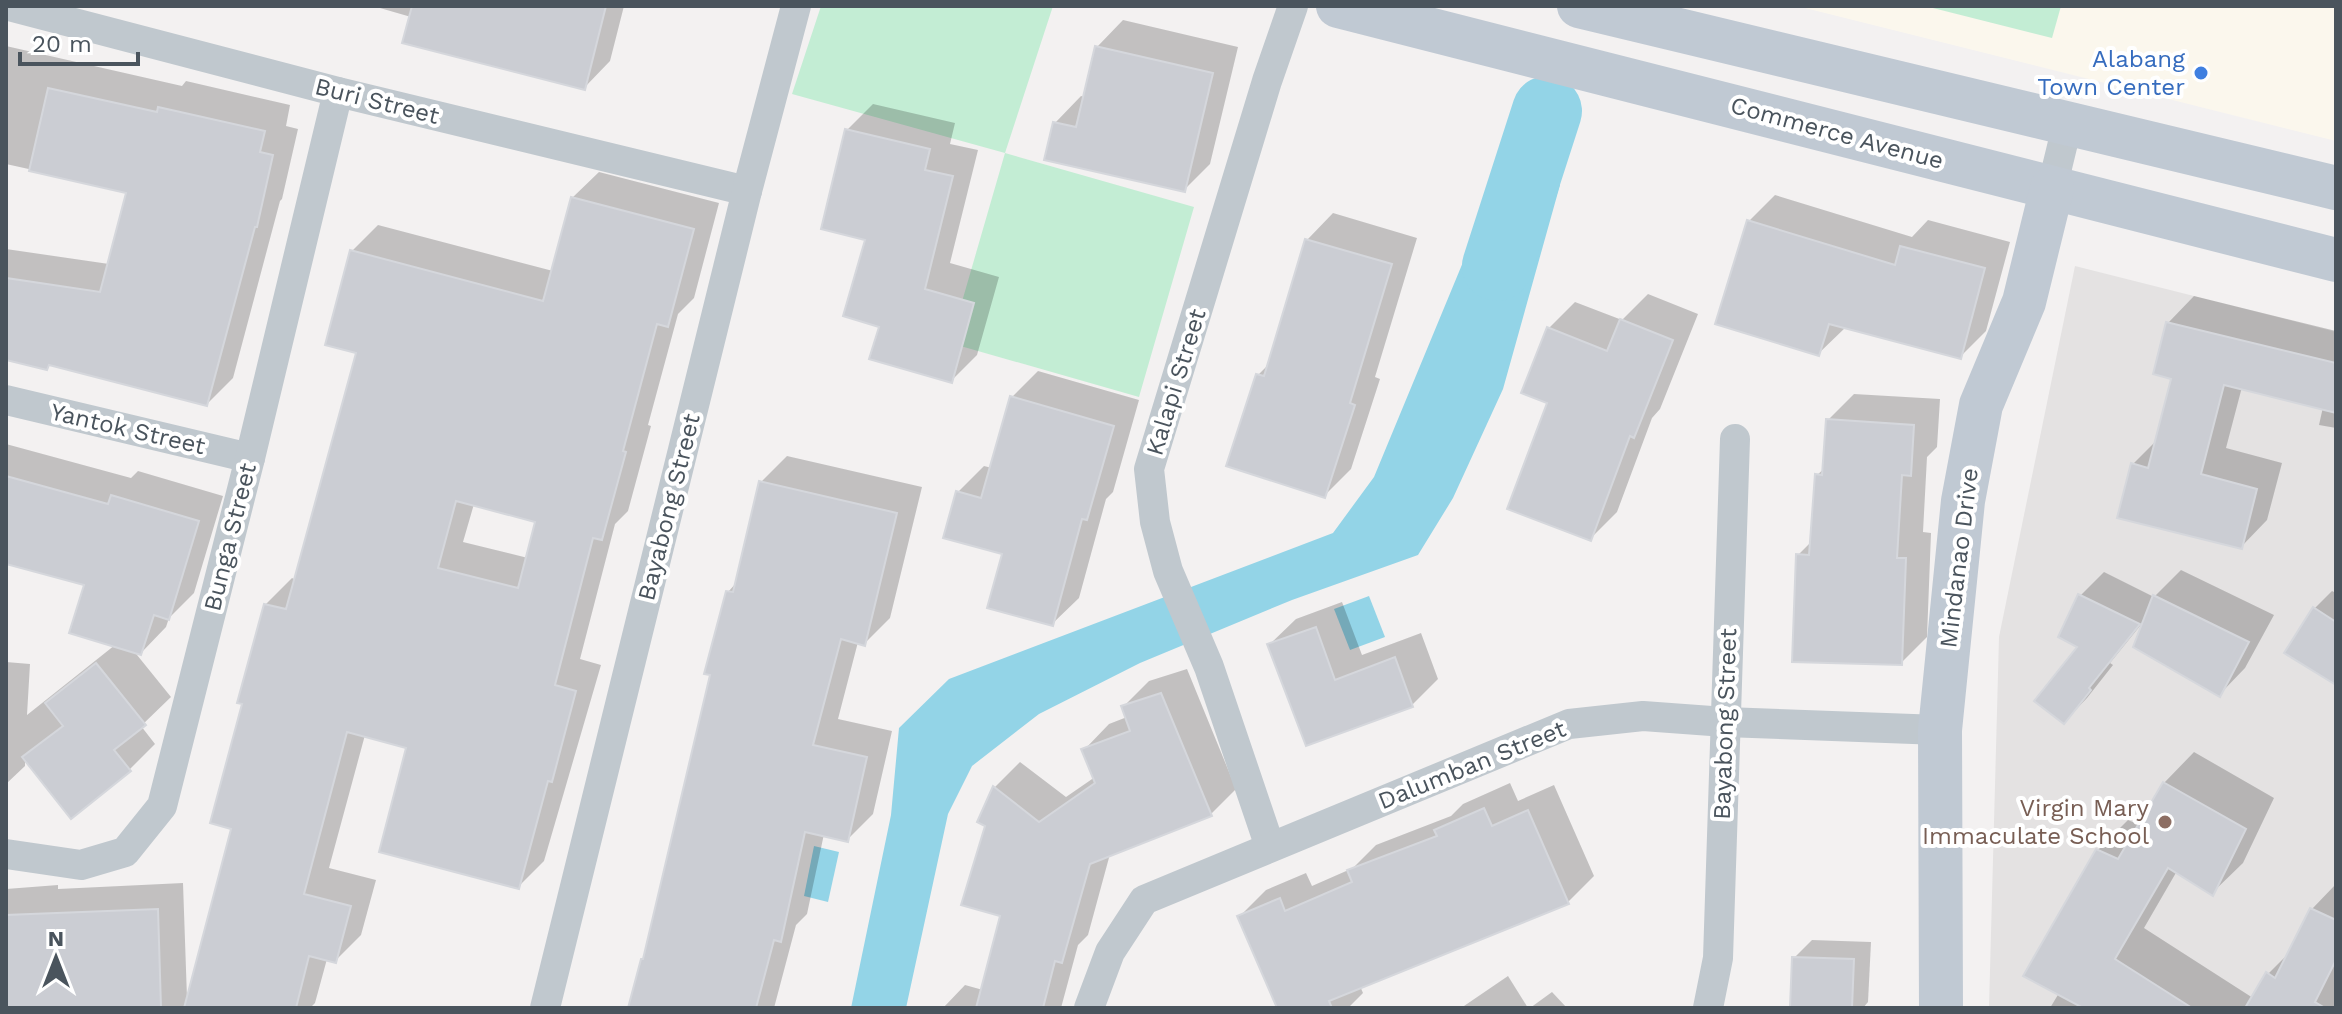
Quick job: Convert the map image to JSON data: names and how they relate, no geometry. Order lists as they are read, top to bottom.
{
  "streets": {
    "main road": ["Commerce Avenue", "Mindanao Drive"],
    "street": [
      "Buri Street",
      "Kalapi Street",
      "Yantok Street",
      "Bayabong Street",
      "Bunga Street",
      "Dalumban Street"
    ]
  },
  "crossings": [
    ["Buri Street", "Bayabong Street"],
    ["Buri Street", "Bunga Street"],
    ["Commerce Avenue", "Mindanao Drive"],
    ["Kalapi Street", "Dalumban Street"],
    ["Yantok Street", "Bunga Street"],
    ["Bayabong Street", "Dalumban Street"],
    ["Mindanao Drive", "Dalumban Street"]
  ],
  "places": ["Alabang Town Center", "Virgin Mary Immaculate School"],
  "scale_bar": "20 m",
  "north": "top"
}
